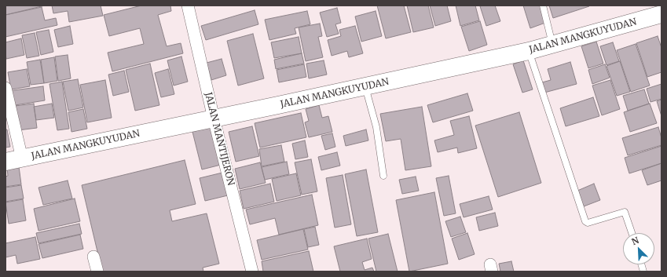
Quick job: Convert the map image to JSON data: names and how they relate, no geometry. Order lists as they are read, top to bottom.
{
  "streets": {
    "main road": ["JALAN MANGKUYUDAN"],
    "street": ["JALAN MANTIJERON"]
  },
  "crossings": [
    ["JALAN MANGKUYUDAN", "JALAN MANTIJERON"]
  ],
  "north": "top left"
}
